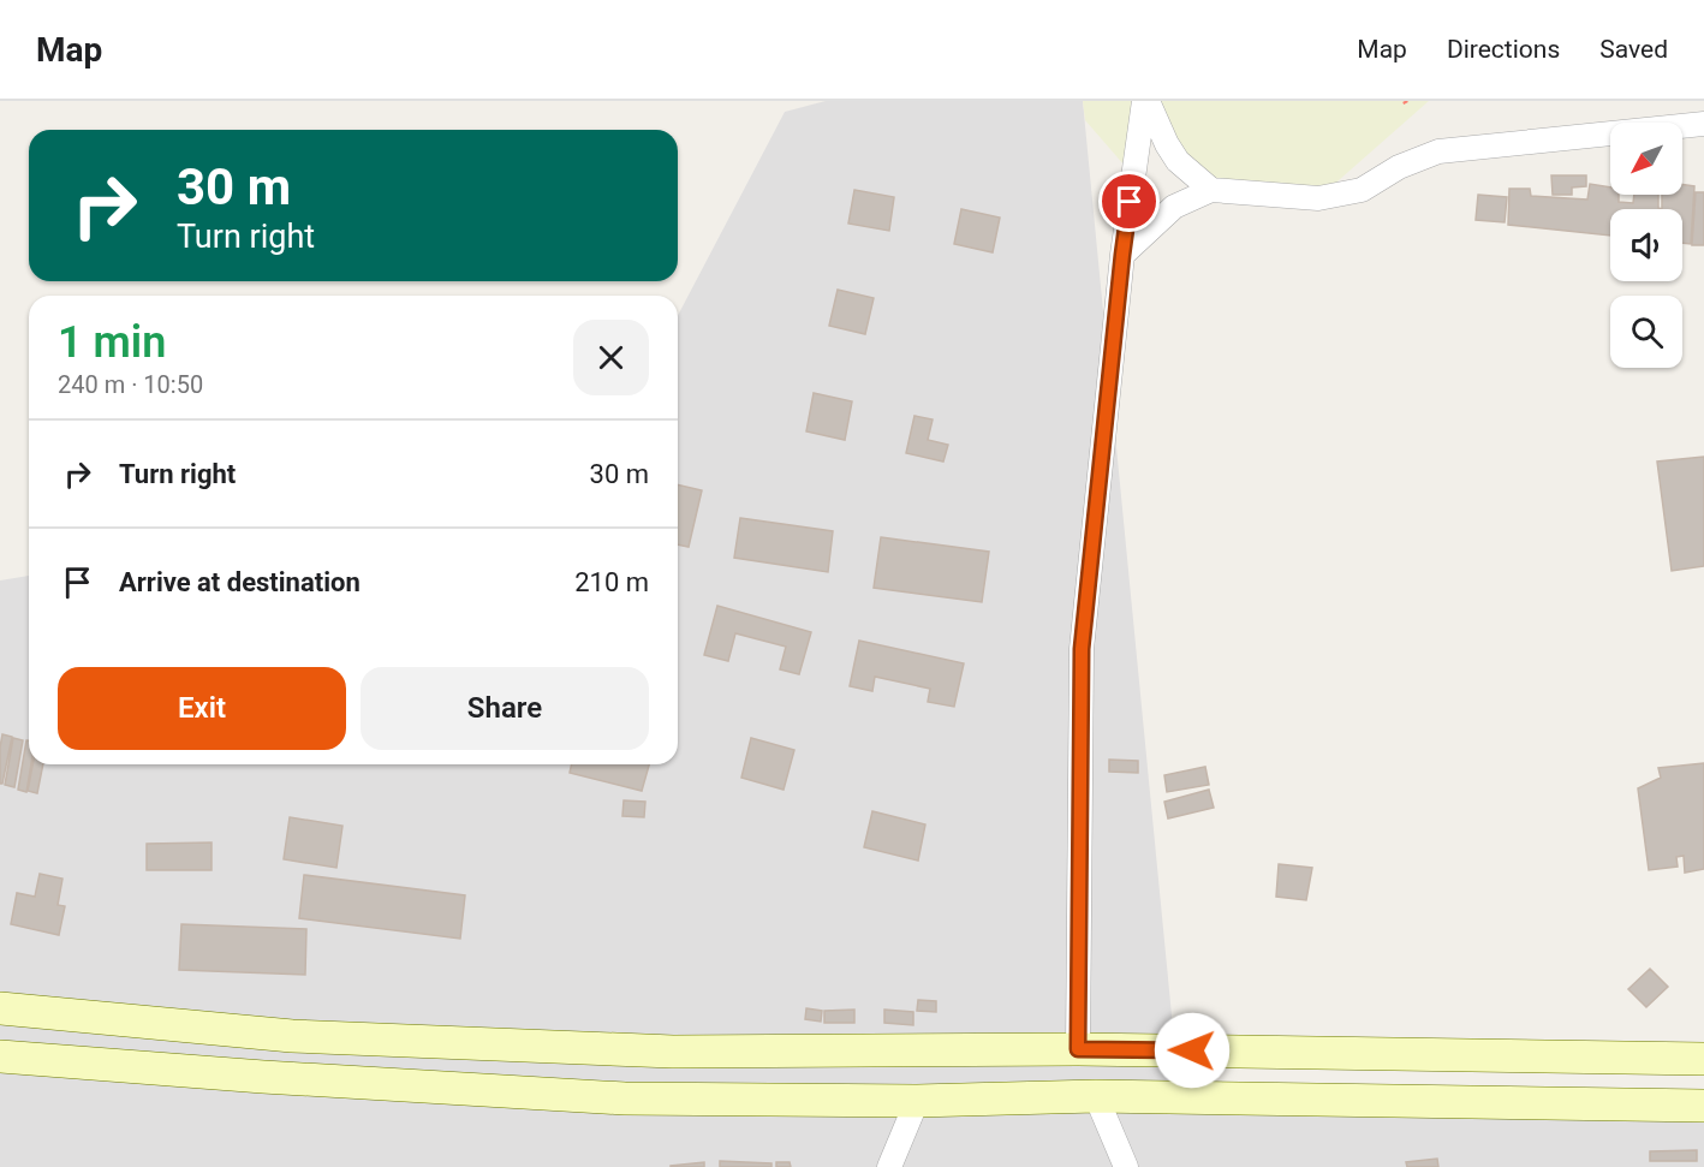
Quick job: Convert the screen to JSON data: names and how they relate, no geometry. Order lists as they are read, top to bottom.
{
  "north": "bottom left",
  "page": {
    "header": "Map",
    "nav": ["Map", "Directions", "Saved"],
    "turn": ["30 m", "Turn right"],
    "heading": ["1 min", "240 m · 10:50"],
    "list": [
      {
        "name": "Turn right",
        "value": "30 m"
      },
      {
        "name": "Arrive at destination",
        "value": "210 m"
      }
    ],
    "buttons": ["Exit", "Share"]
  }
}
